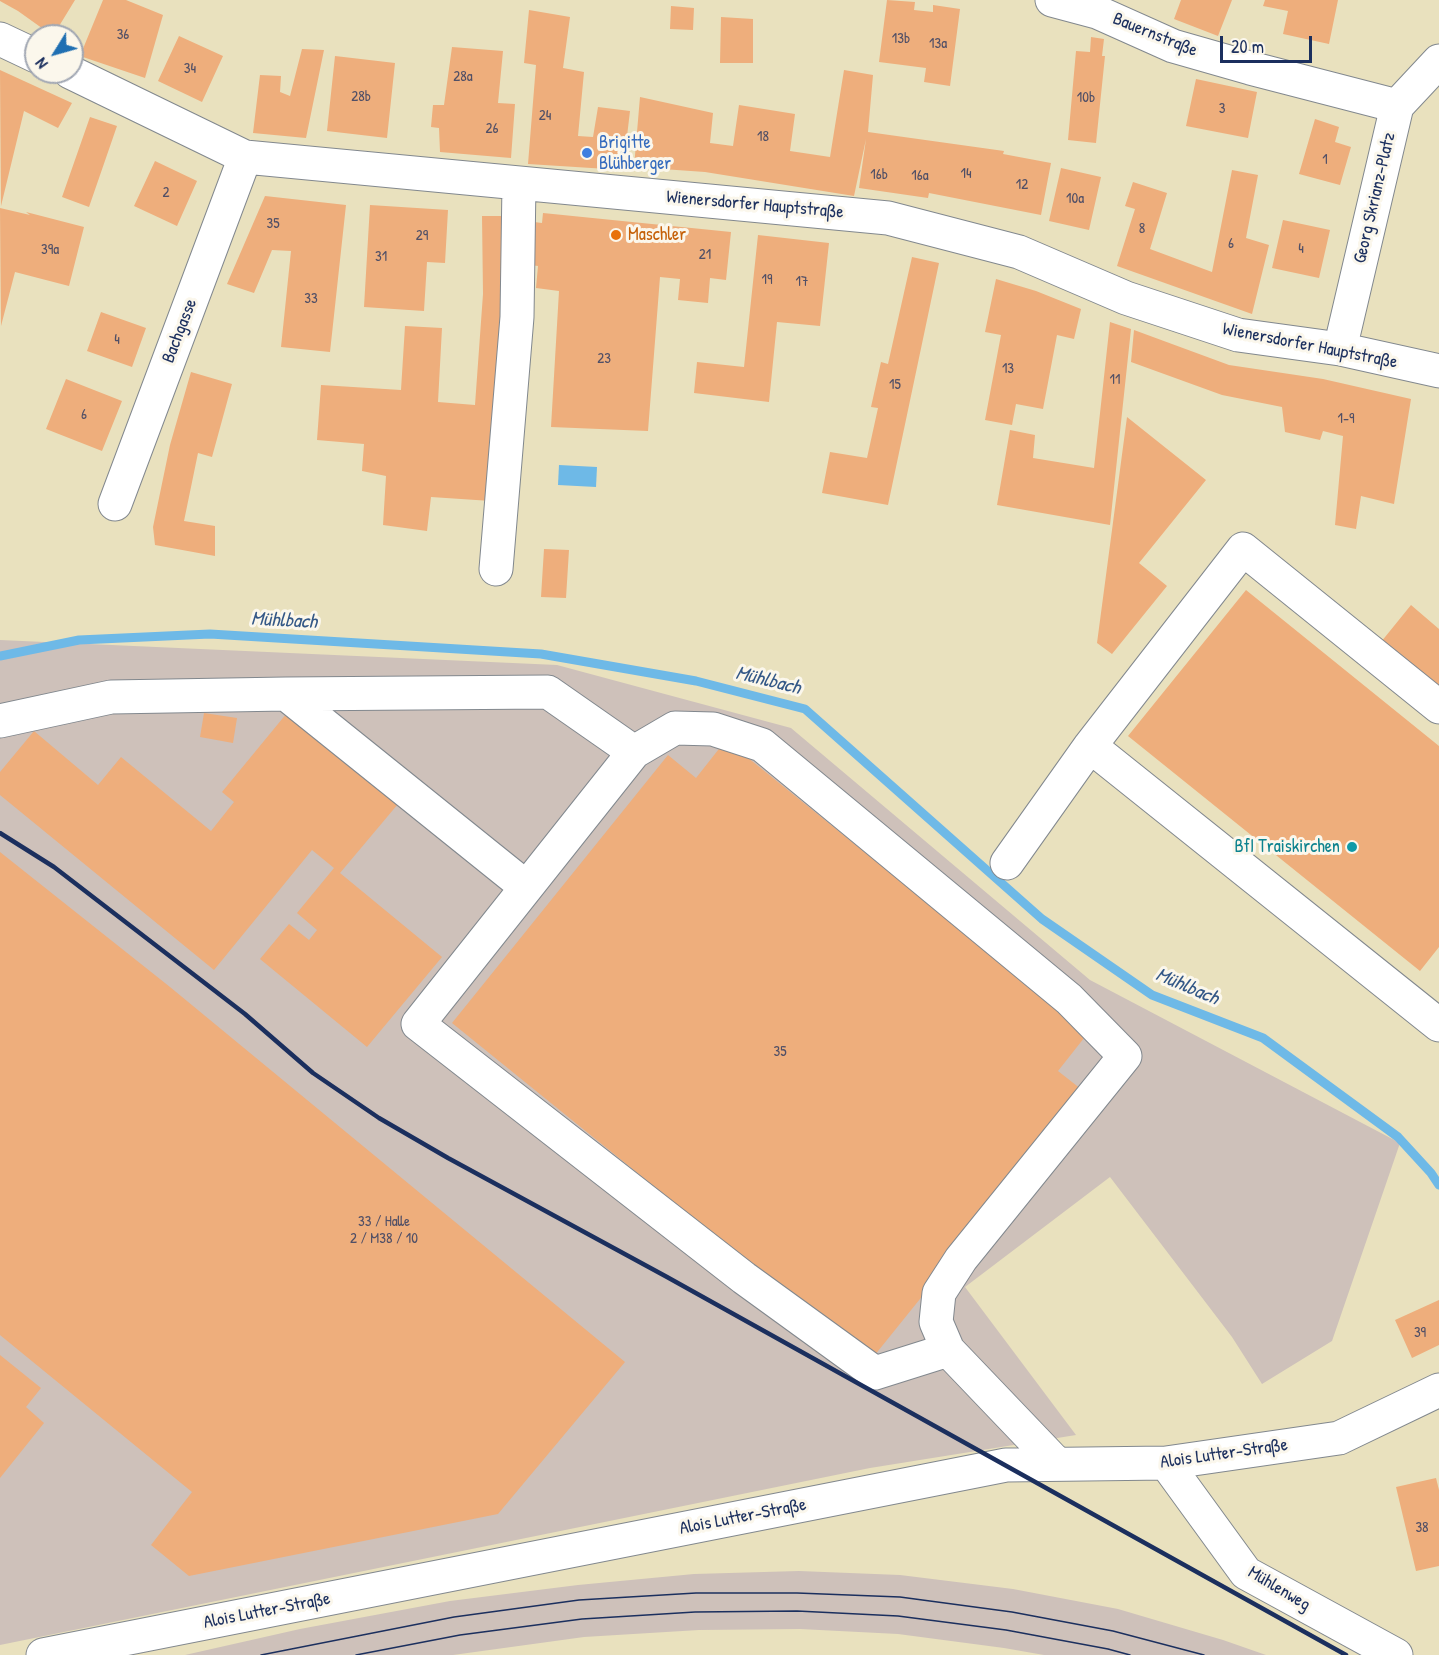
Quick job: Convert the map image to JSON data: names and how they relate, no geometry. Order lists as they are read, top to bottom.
{
  "streets": {
    "street": [
      "Bauernstraße",
      "Georg Skrianz-Platz",
      "Wienersdorfer Hauptstraße",
      "Bachgasse",
      "Alois Lutter-Straße",
      "Mühlenweg"
    ]
  },
  "crossings": [
    ["Bauernstraße", "Georg Skrianz-Platz"],
    ["Georg Skrianz-Platz", "Wienersdorfer Hauptstraße"],
    ["Wienersdorfer Hauptstraße", "Bachgasse"],
    ["Alois Lutter-Straße", "Mühlenweg"]
  ],
  "water": ["Mühlbach"],
  "places": ["Brigitte Blühberger", "Maschler", "BfI Traiskirchen"],
  "house_numbers": [
    "36",
    "13b",
    "13a",
    "34",
    "28a",
    "28b",
    "10b",
    "3",
    "24",
    "26",
    "18",
    "1",
    "14",
    "16b",
    "16a",
    "12",
    "2",
    "10a",
    "35",
    "8",
    "29",
    "6",
    "4",
    "39a",
    "21",
    "31",
    "19",
    "17",
    "33",
    "4",
    "23",
    "13",
    "11",
    "15",
    "6",
    "1-9",
    "35",
    "33 / Halle 2 / M38 / 10",
    "39",
    "38"
  ],
  "scale_bar": "20 m",
  "north": "bottom left"
}
